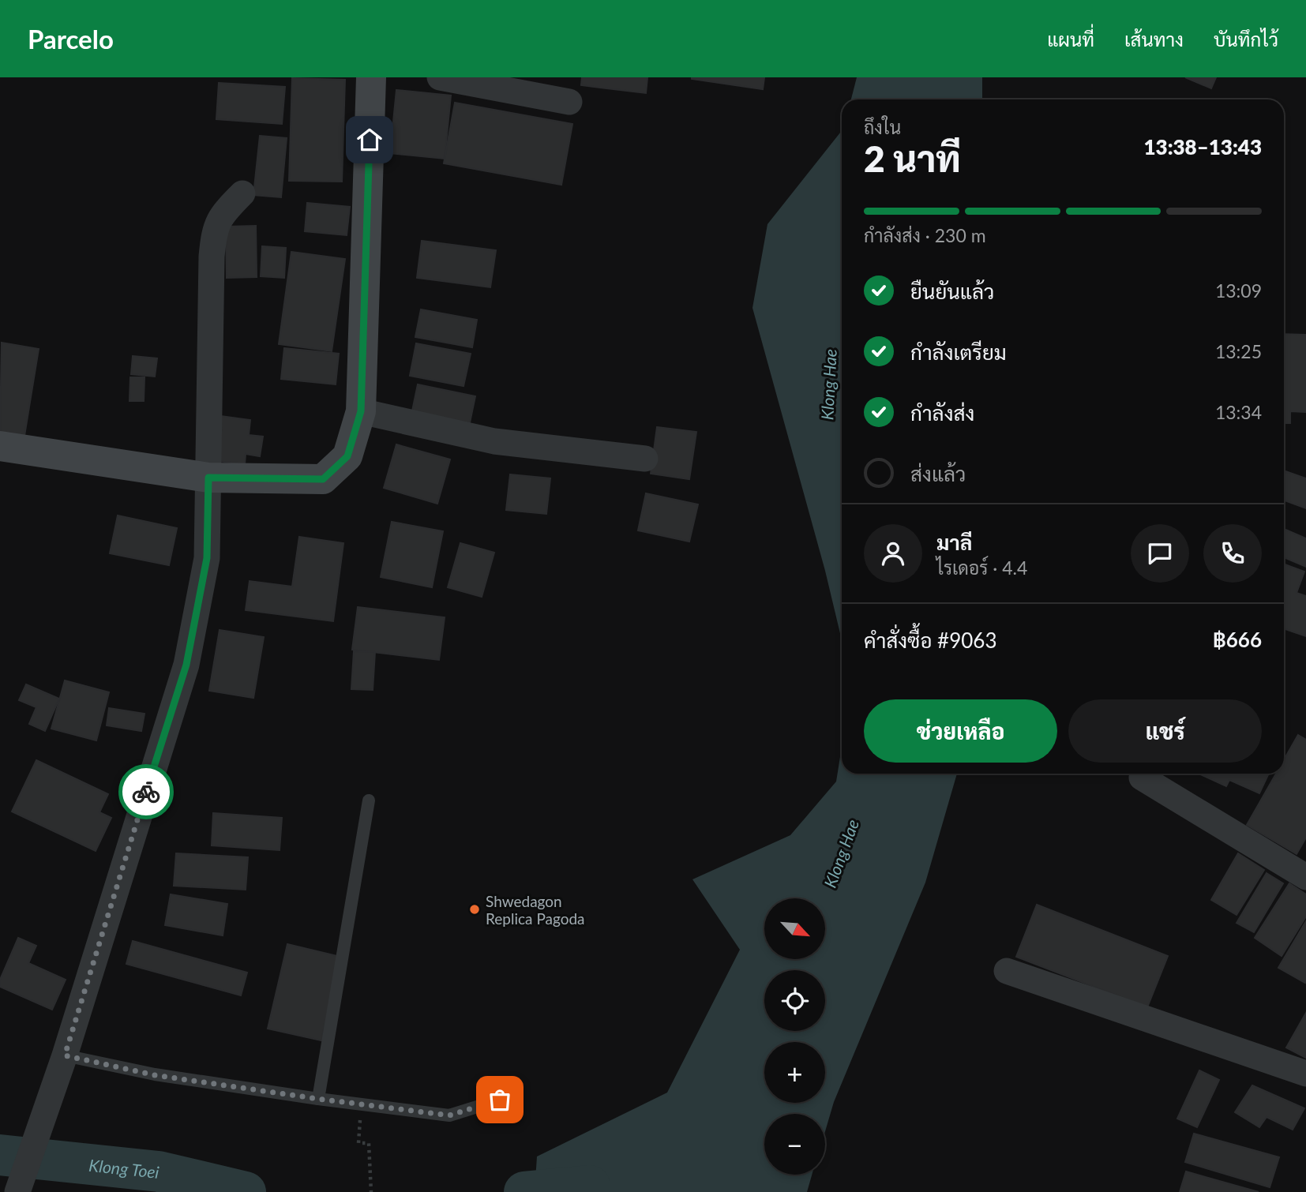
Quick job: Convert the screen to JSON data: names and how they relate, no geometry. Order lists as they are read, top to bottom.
{
  "water": ["Klong Hae", "Klong Toei"],
  "places": ["Shwedagon Replica Pagoda"],
  "north": "bottom right",
  "page": {
    "header": "Parcelo",
    "nav": ["แผนที่", "เส้นทาง", "บันทึกไว้"],
    "heading": ["2 นาที", "ถึงใน", "13:38–13:43"],
    "panel": [
      "มาลี",
      "ไรเดอร์ · 4.4",
      "คำสั่งซื้อ #9063",
      "฿666"
    ],
    "bar": "กำลังส่ง · 230 m",
    "list": [
      ["ยืนยันแล้ว", "13:09"],
      ["กำลังเตรียม", "13:25"],
      ["กำลังส่ง", "13:34"],
      "ส่งแล้ว"
    ],
    "buttons": ["ช่วยเหลือ", "แชร์"],
    "map_buttons": ["+", "−"]
  }
}
